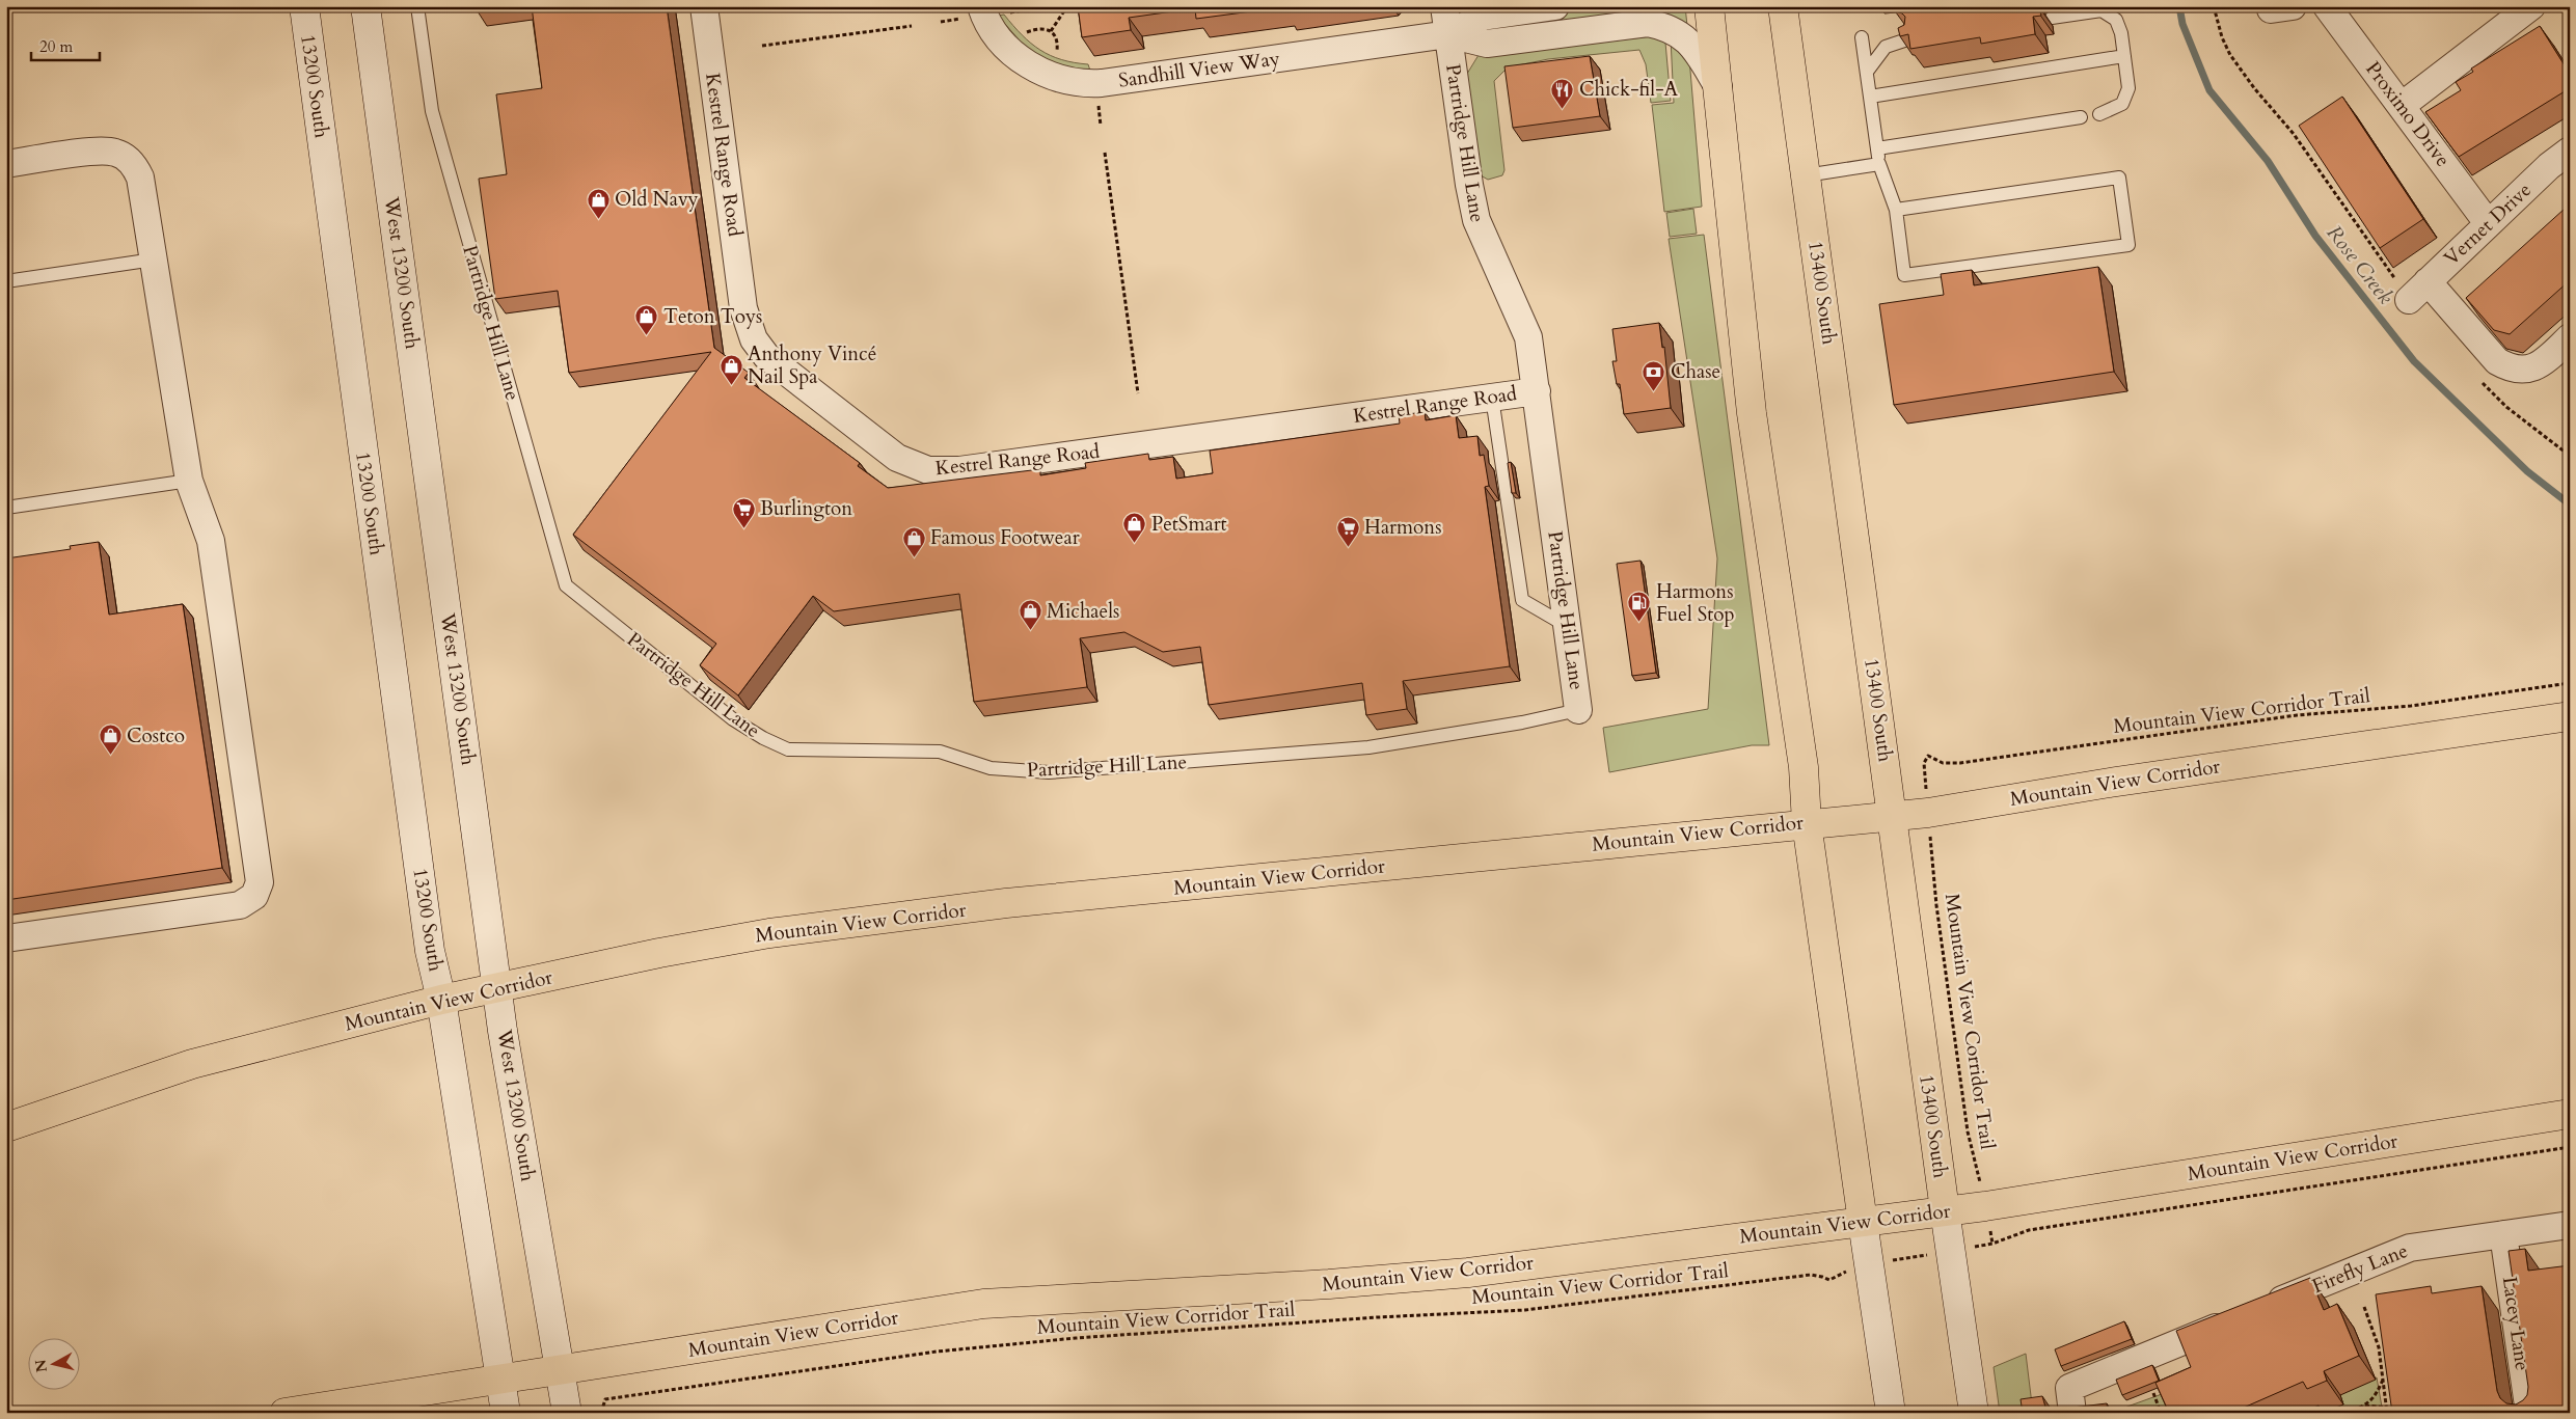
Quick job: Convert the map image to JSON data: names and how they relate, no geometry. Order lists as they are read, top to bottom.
{
  "streets": {
    "main road": ["13400 South", "Mountain View Corridor"],
    "street": [
      "Sandhill View Way",
      "13200 South",
      "Proximo Drive",
      "Partridge Hill Lane",
      "Kestrel Range Road",
      "Vernet Drive",
      "West 13200 South",
      "Firefly Lane",
      "Lacey Lane"
    ],
    "path": ["Mountain View Corridor Trail"]
  },
  "crossings": [
    ["Sandhill View Way", "Partridge Hill Lane"],
    ["13200 South", "Mountain View Corridor"],
    ["Proximo Drive", "Vernet Drive"],
    ["Partridge Hill Lane", "Kestrel Range Road"],
    ["West 13200 South", "Mountain View Corridor"],
    ["13400 South", "Mountain View Corridor Trail"],
    ["13400 South", "Mountain View Corridor"],
    ["Firefly Lane", "Lacey Lane"]
  ],
  "water": ["Rose Creek"],
  "places": {
    "restaurant": ["Chick-fil-A"],
    "shop": [
      "Old Navy",
      "Teton Toys",
      "Anthony Vincé Nail Spa",
      "PetSmart",
      "Famous Footwear",
      "Michaels",
      "Costco"
    ],
    "bank": ["Chase"],
    "supermarket": ["Burlington", "Harmons"],
    "fuel station": ["Harmons Fuel Stop"]
  },
  "scale_bar": "20 m",
  "north": "left"
}
